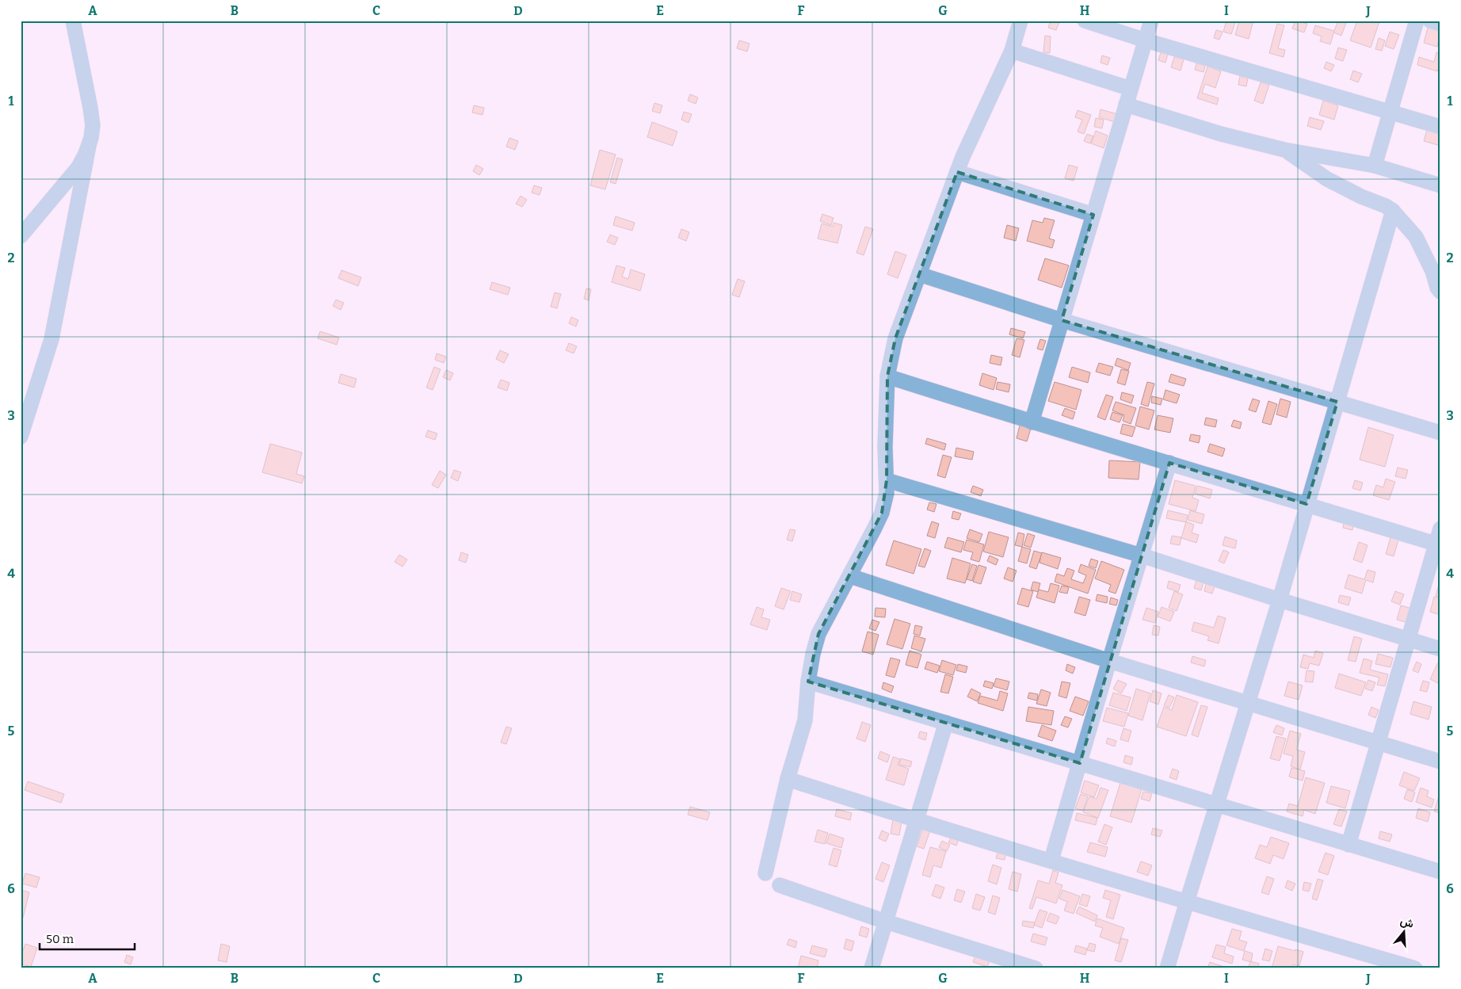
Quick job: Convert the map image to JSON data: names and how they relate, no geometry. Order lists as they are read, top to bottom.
{
  "scale_bar": "50 m",
  "north": "top",
  "grid": {
    "columns": [
      "A",
      "B",
      "C",
      "D",
      "E",
      "F",
      "G",
      "H",
      "I",
      "J"
    ],
    "rows": [
      "1",
      "2",
      "3",
      "4",
      "5",
      "6"
    ]
  }
}
